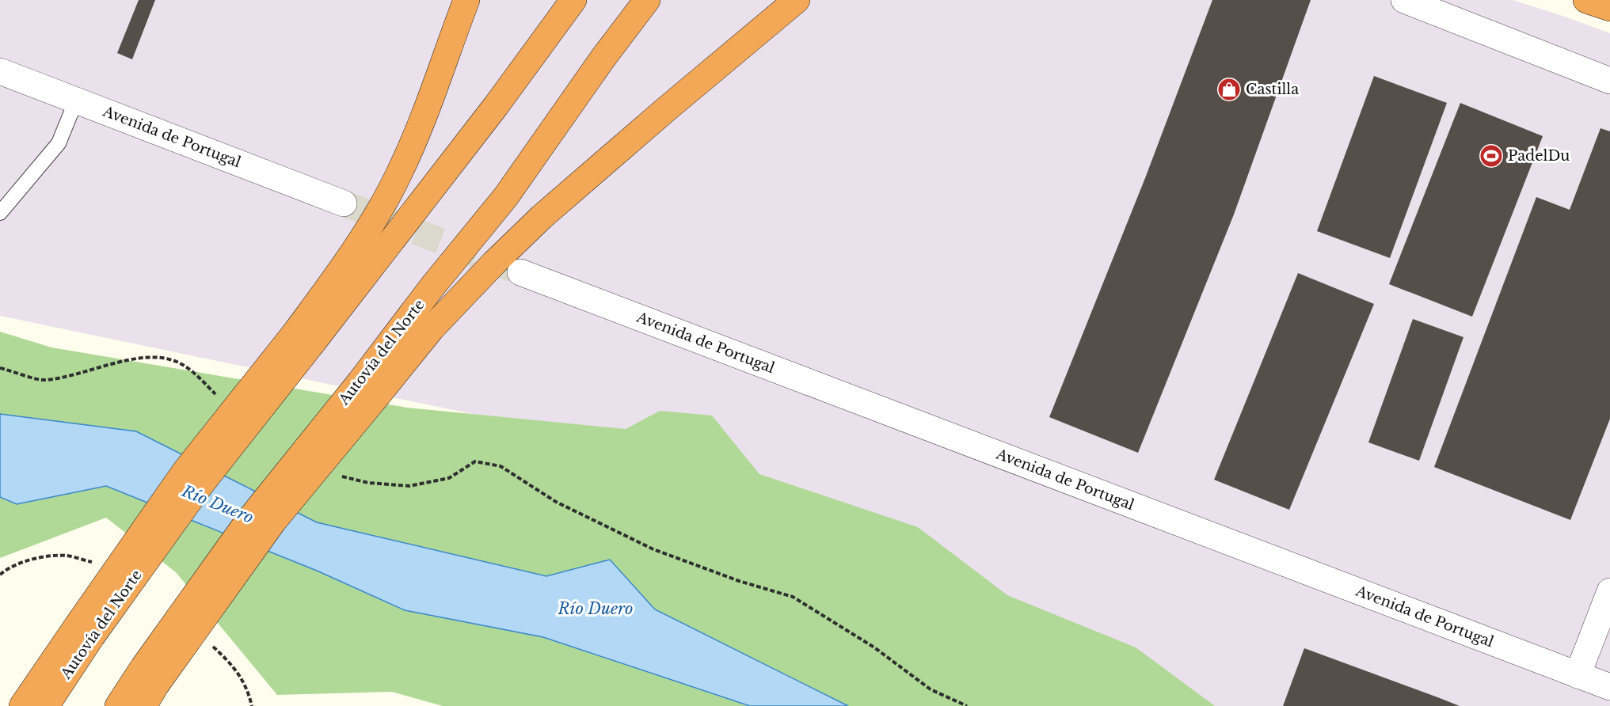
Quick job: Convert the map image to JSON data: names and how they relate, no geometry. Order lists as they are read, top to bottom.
{
  "streets": {
    "highway": ["Autovía del Norte"],
    "street": ["Avenida de Portugal"]
  },
  "water": ["Río Duero"],
  "places": {
    "shop": ["Castilla"],
    "sports": ["PadelDu"]
  }
}
